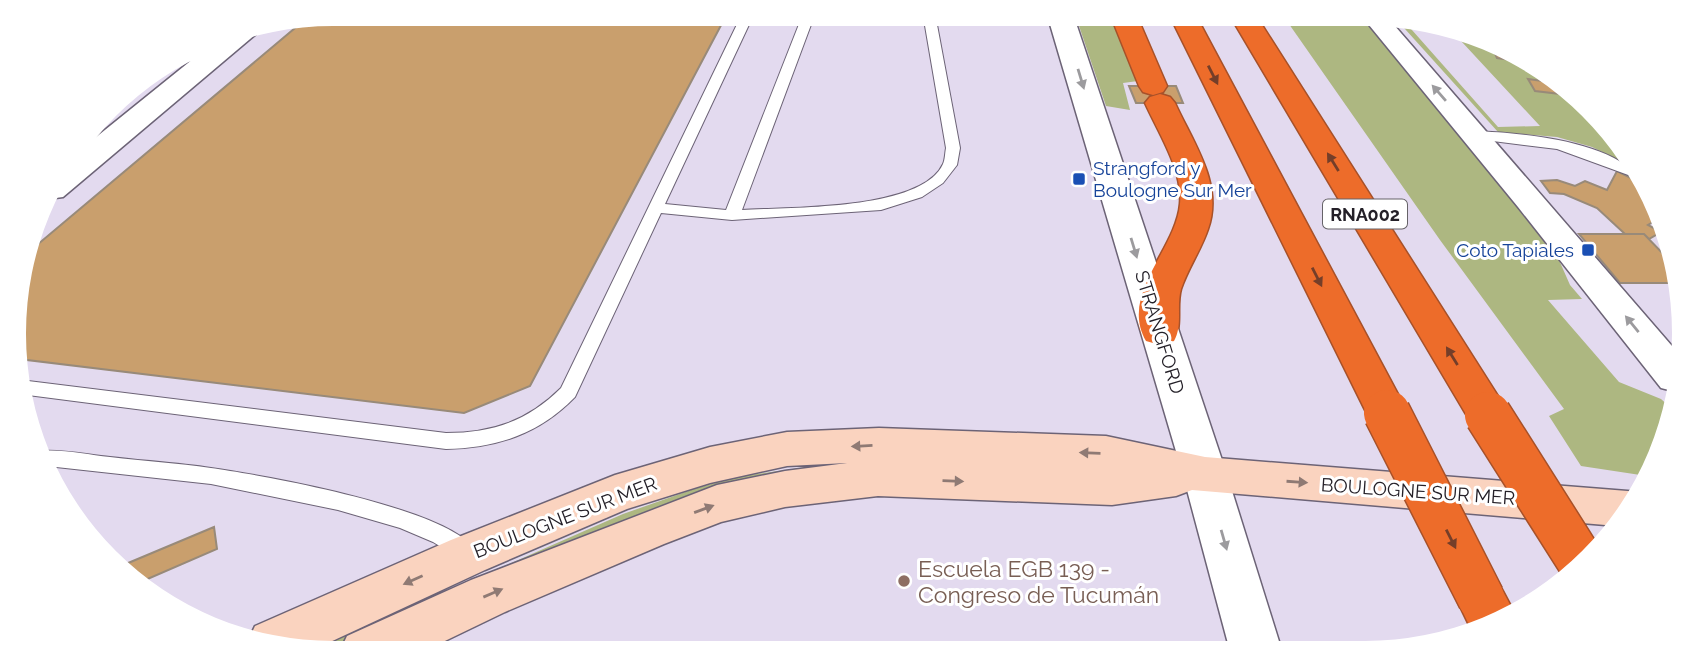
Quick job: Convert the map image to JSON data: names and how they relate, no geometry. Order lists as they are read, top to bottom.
{
  "streets": {
    "highway": ["RNA002"],
    "main road": ["BOULOGNE SUR MER"],
    "street": ["STRANGFORD"]
  },
  "crossings": [
    ["STRANGFORD", "BOULOGNE SUR MER"]
  ],
  "one_way": ["STRANGFORD"],
  "places": {
    "transit": ["Strangford y Boulogne Sur Mer", "Coto Tapiales"],
    "other": ["Escuela EGB 139 - Congreso de Tucumán"]
  }
}
